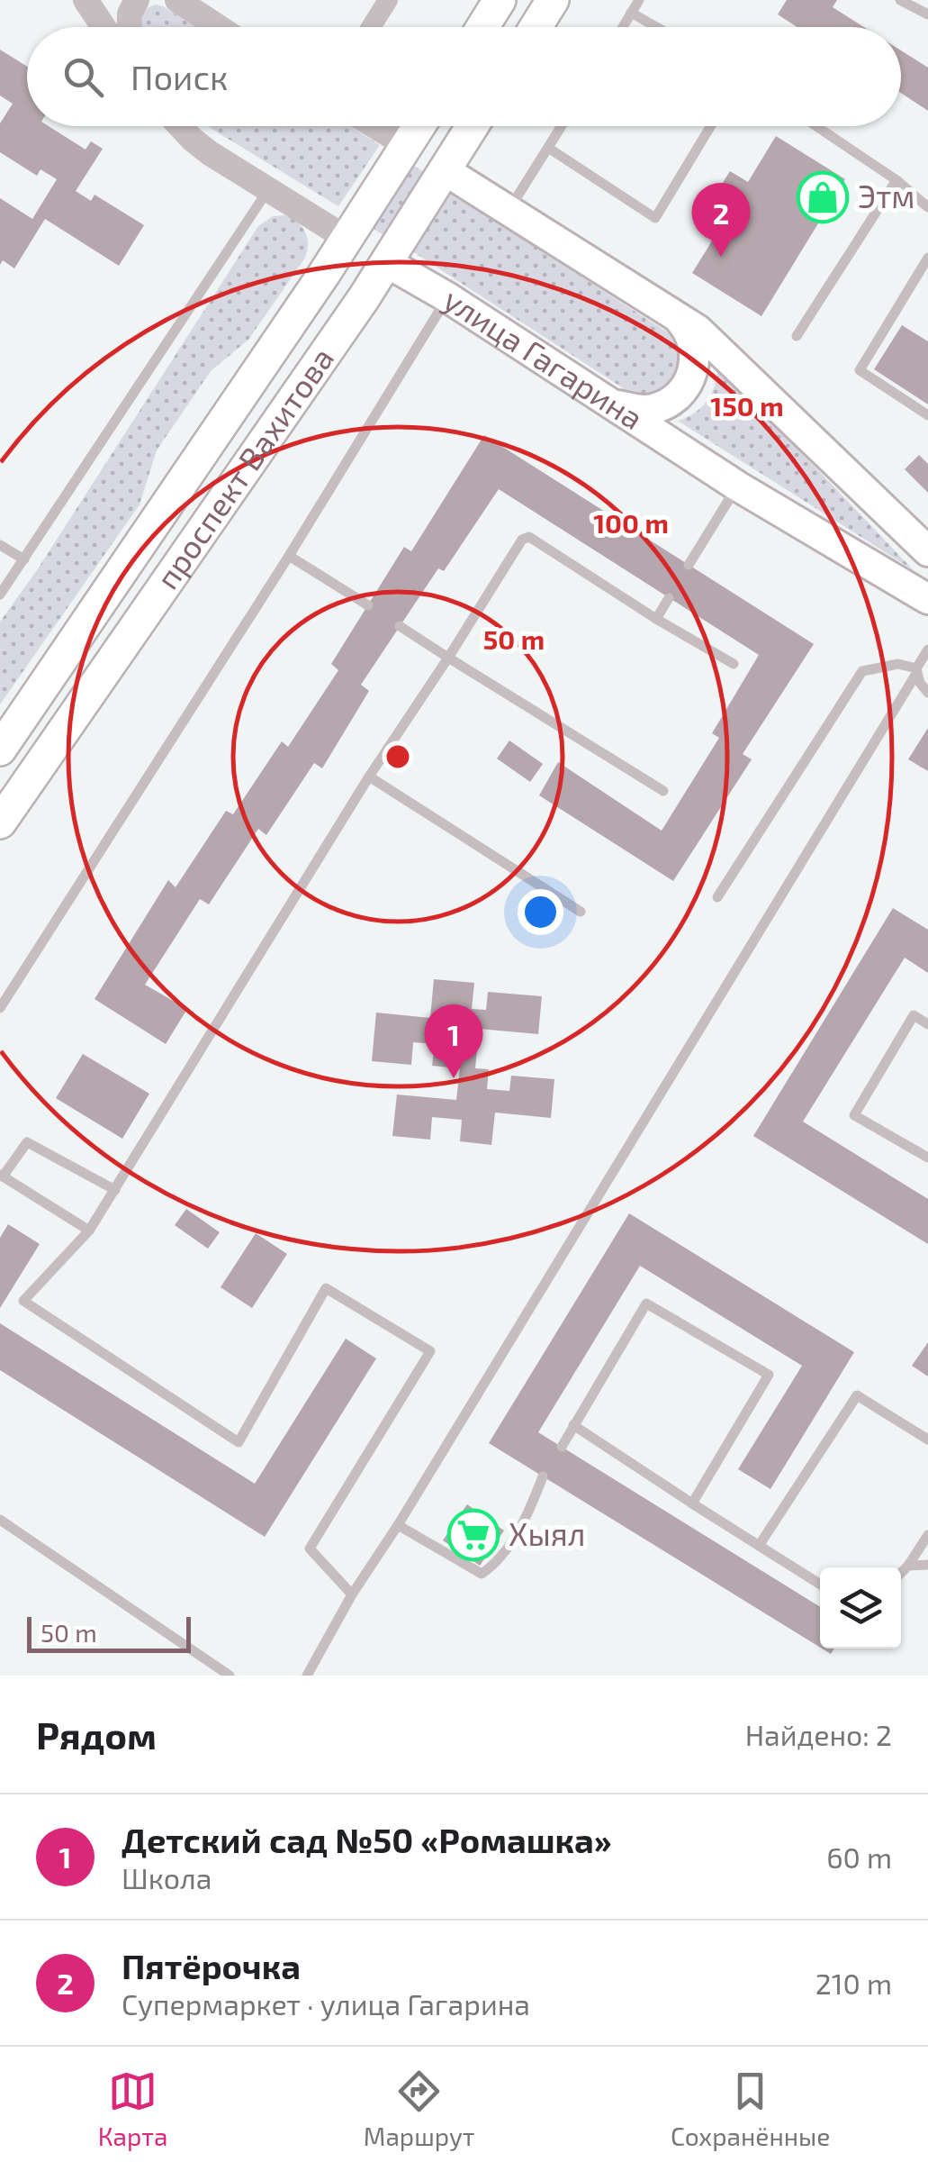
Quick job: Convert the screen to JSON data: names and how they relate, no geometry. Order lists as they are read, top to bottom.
{
  "streets": {
    "main road": ["улица Гагарина", "проспект Вахитова"]
  },
  "crossings": [
    ["улица Гагарина", "проспект Вахитова"]
  ],
  "places": {
    "shop": ["Этм"],
    "supermarket": ["Хыял"]
  },
  "scale_bar": "50 m",
  "page": {
    "search": "Поиск",
    "pins": ["2", "1"],
    "scale": "50 m",
    "heading": ["Рядом", "Найдено: 2"],
    "list": [
      {
        "mark": "1",
        "name": "Детский сад №50 «Ромашка»",
        "note": "Школа",
        "value": "60 m"
      },
      {
        "mark": "2",
        "name": "Пятёрочка",
        "note": "Супермаркет · улица Гагарина",
        "value": "210 m"
      }
    ],
    "nav": ["Карта", "Маршрут", "Сохранённые"]
  },
  "rings": ["150 m", "100 m", "50 m"]
}
